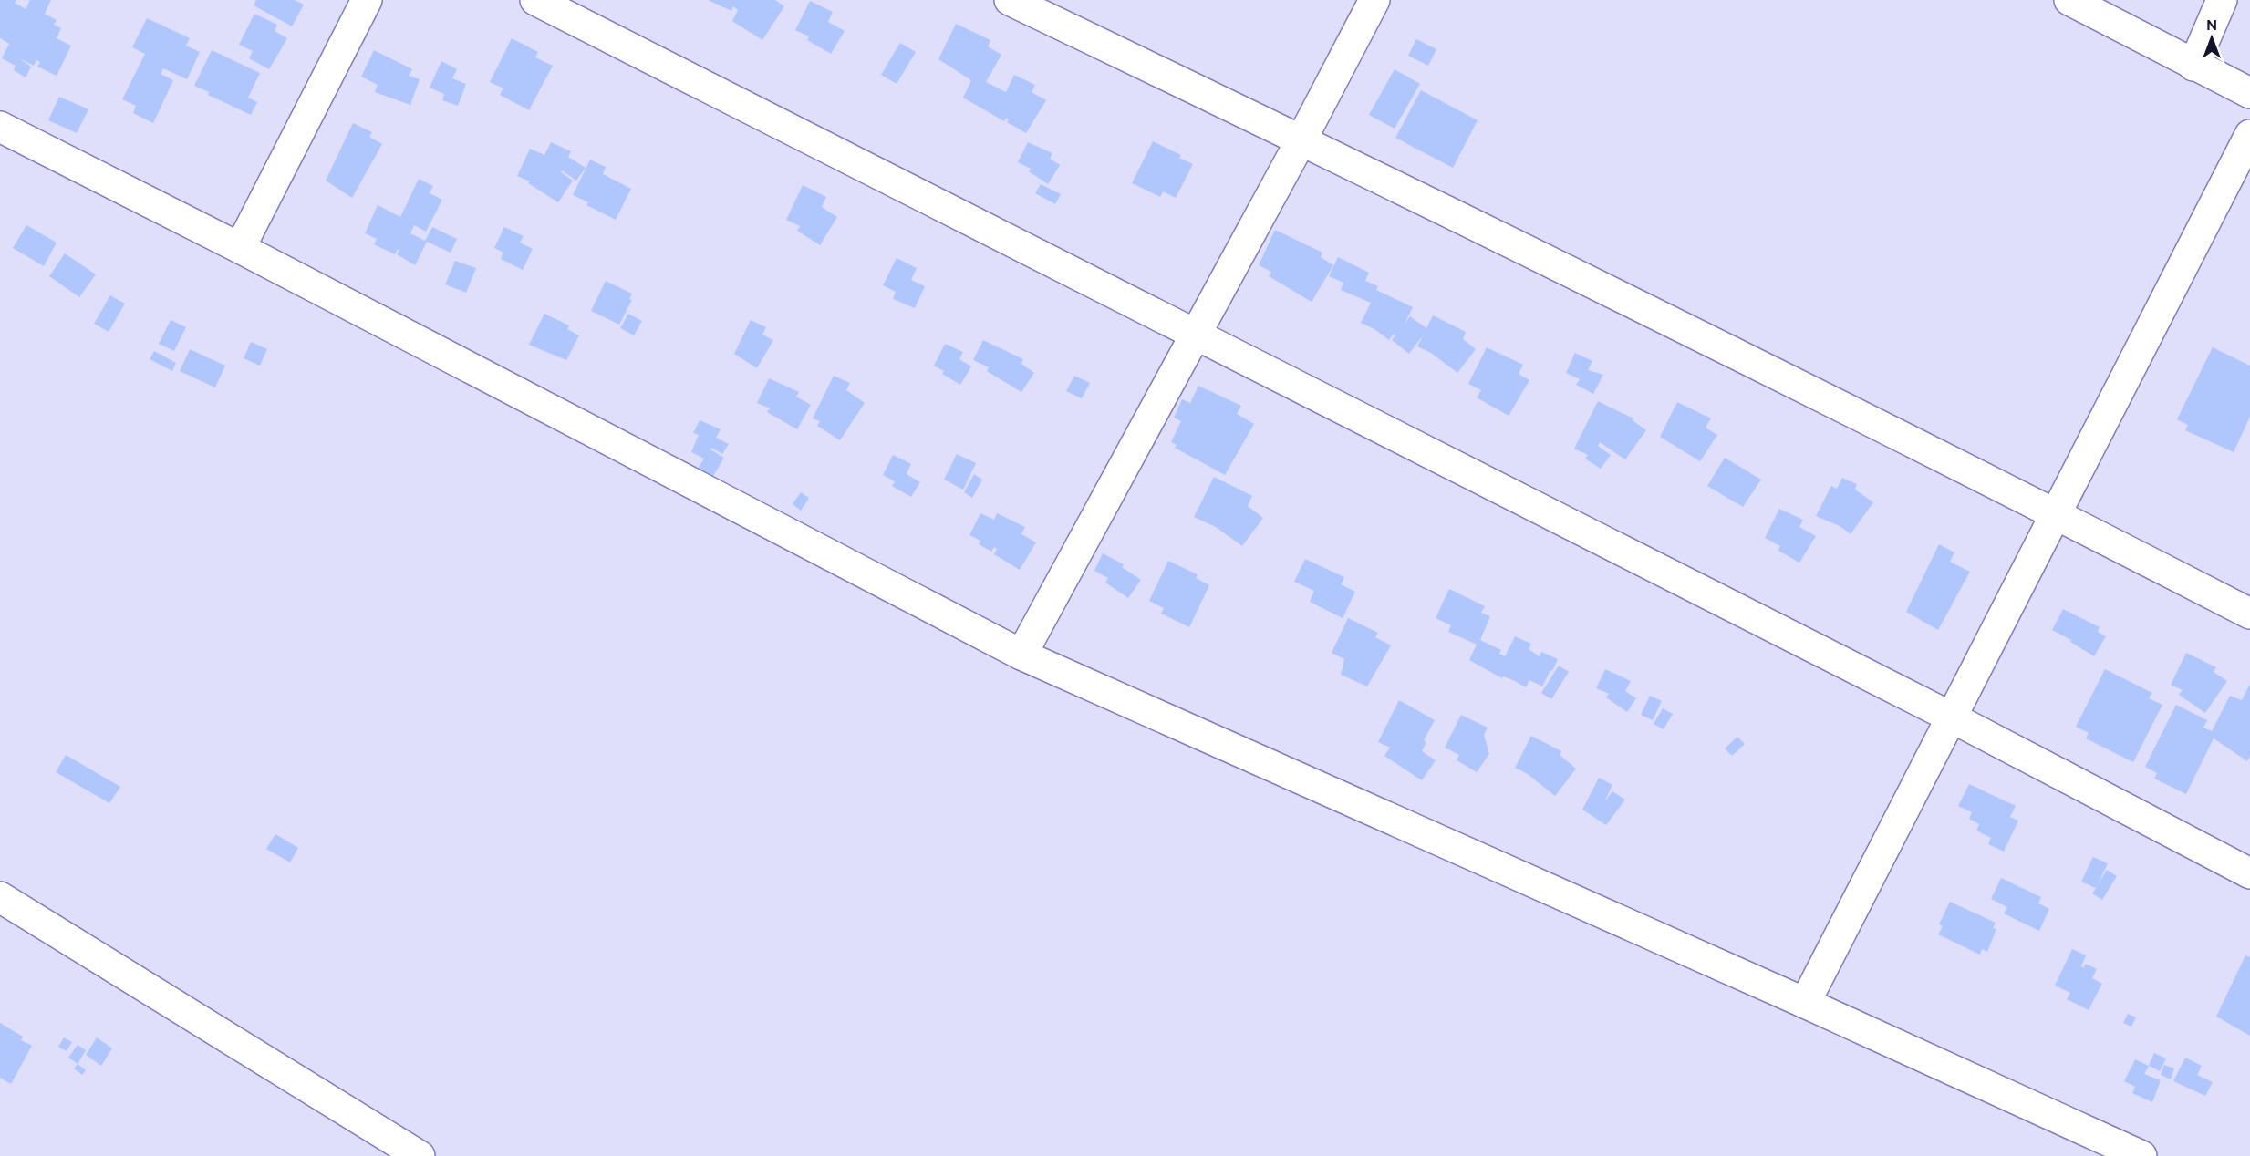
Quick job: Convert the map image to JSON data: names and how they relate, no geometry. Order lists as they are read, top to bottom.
{
  "north": "top"
}
